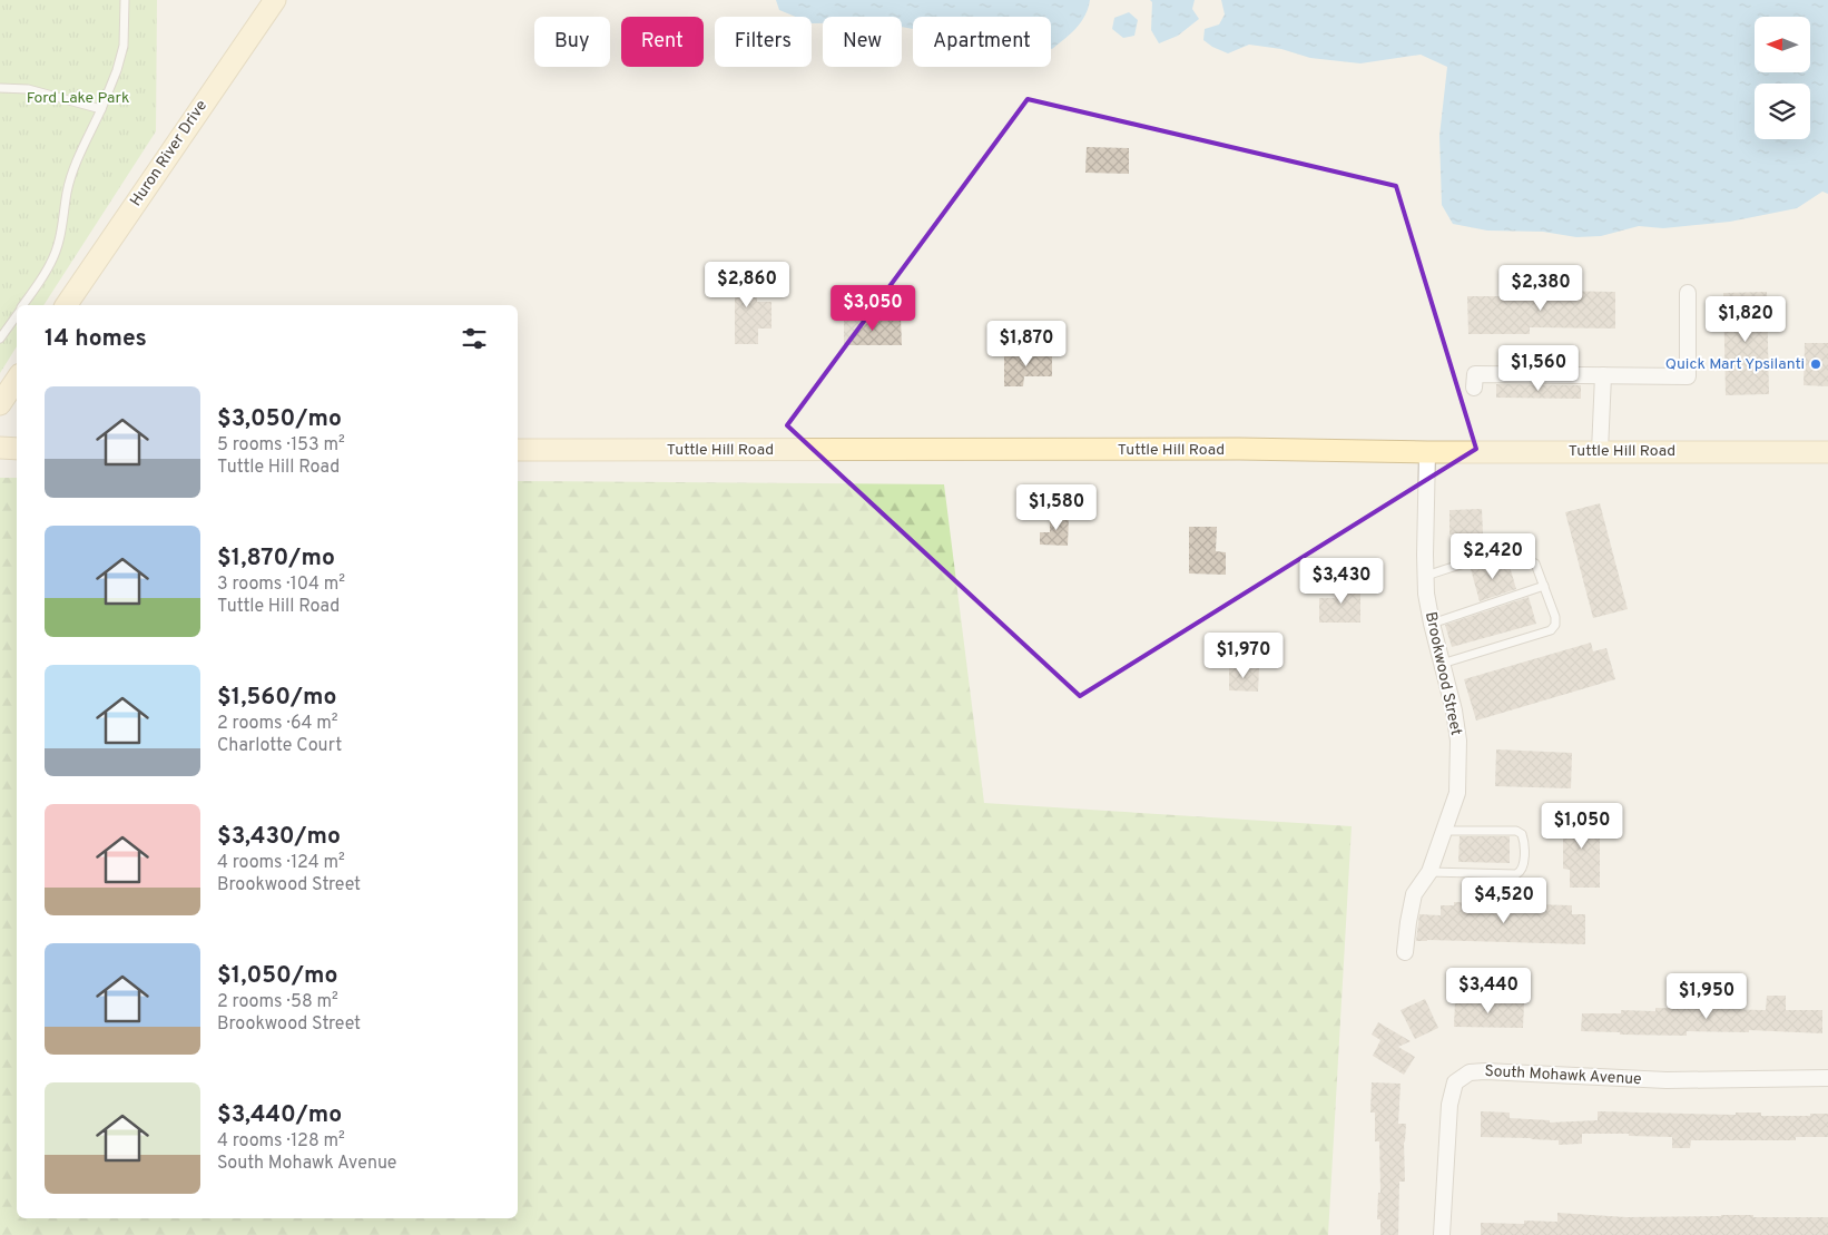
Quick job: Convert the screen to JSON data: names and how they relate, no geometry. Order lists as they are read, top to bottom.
{
  "streets": {
    "main road": ["Huron River Drive", "Tuttle Hill Road"],
    "street": ["Brookwood Street", "South Mohawk Avenue"]
  },
  "crossings": [
    ["Tuttle Hill Road", "Brookwood Street"]
  ],
  "parks": ["Ford Lake Park"],
  "places": ["Quick Mart Ypsilanti"],
  "north": "left",
  "page": {
    "chip": [
      "Buy",
      "Rent",
      "Filters",
      "New",
      "Apartment"
    ],
    "price": [
      "$2,860",
      "$2,380",
      "$3,050",
      "$1,820",
      "$1,870",
      "$1,560",
      "$1,580",
      "$2,420",
      "$3,430",
      "$1,970",
      "$1,050",
      "$4,520",
      "$3,440",
      "$1,950"
    ],
    "heading": "14 homes",
    "list": [
      {
        "name": "$3,050/mo",
        "note": "5 rooms · 153 m² · Tuttle Hill Road"
      },
      {
        "name": "$1,870/mo",
        "note": "3 rooms · 104 m² · Tuttle Hill Road"
      },
      {
        "name": "$1,560/mo",
        "note": "2 rooms · 64 m² · Charlotte Court"
      },
      {
        "name": "$3,430/mo",
        "note": "4 rooms · 124 m² · Brookwood Street"
      },
      {
        "name": "$1,050/mo",
        "note": "2 rooms · 58 m² · Brookwood Street"
      },
      {
        "name": "$3,440/mo",
        "note": "4 rooms · 128 m² · South Mohawk Avenue"
      }
    ]
  }
}
